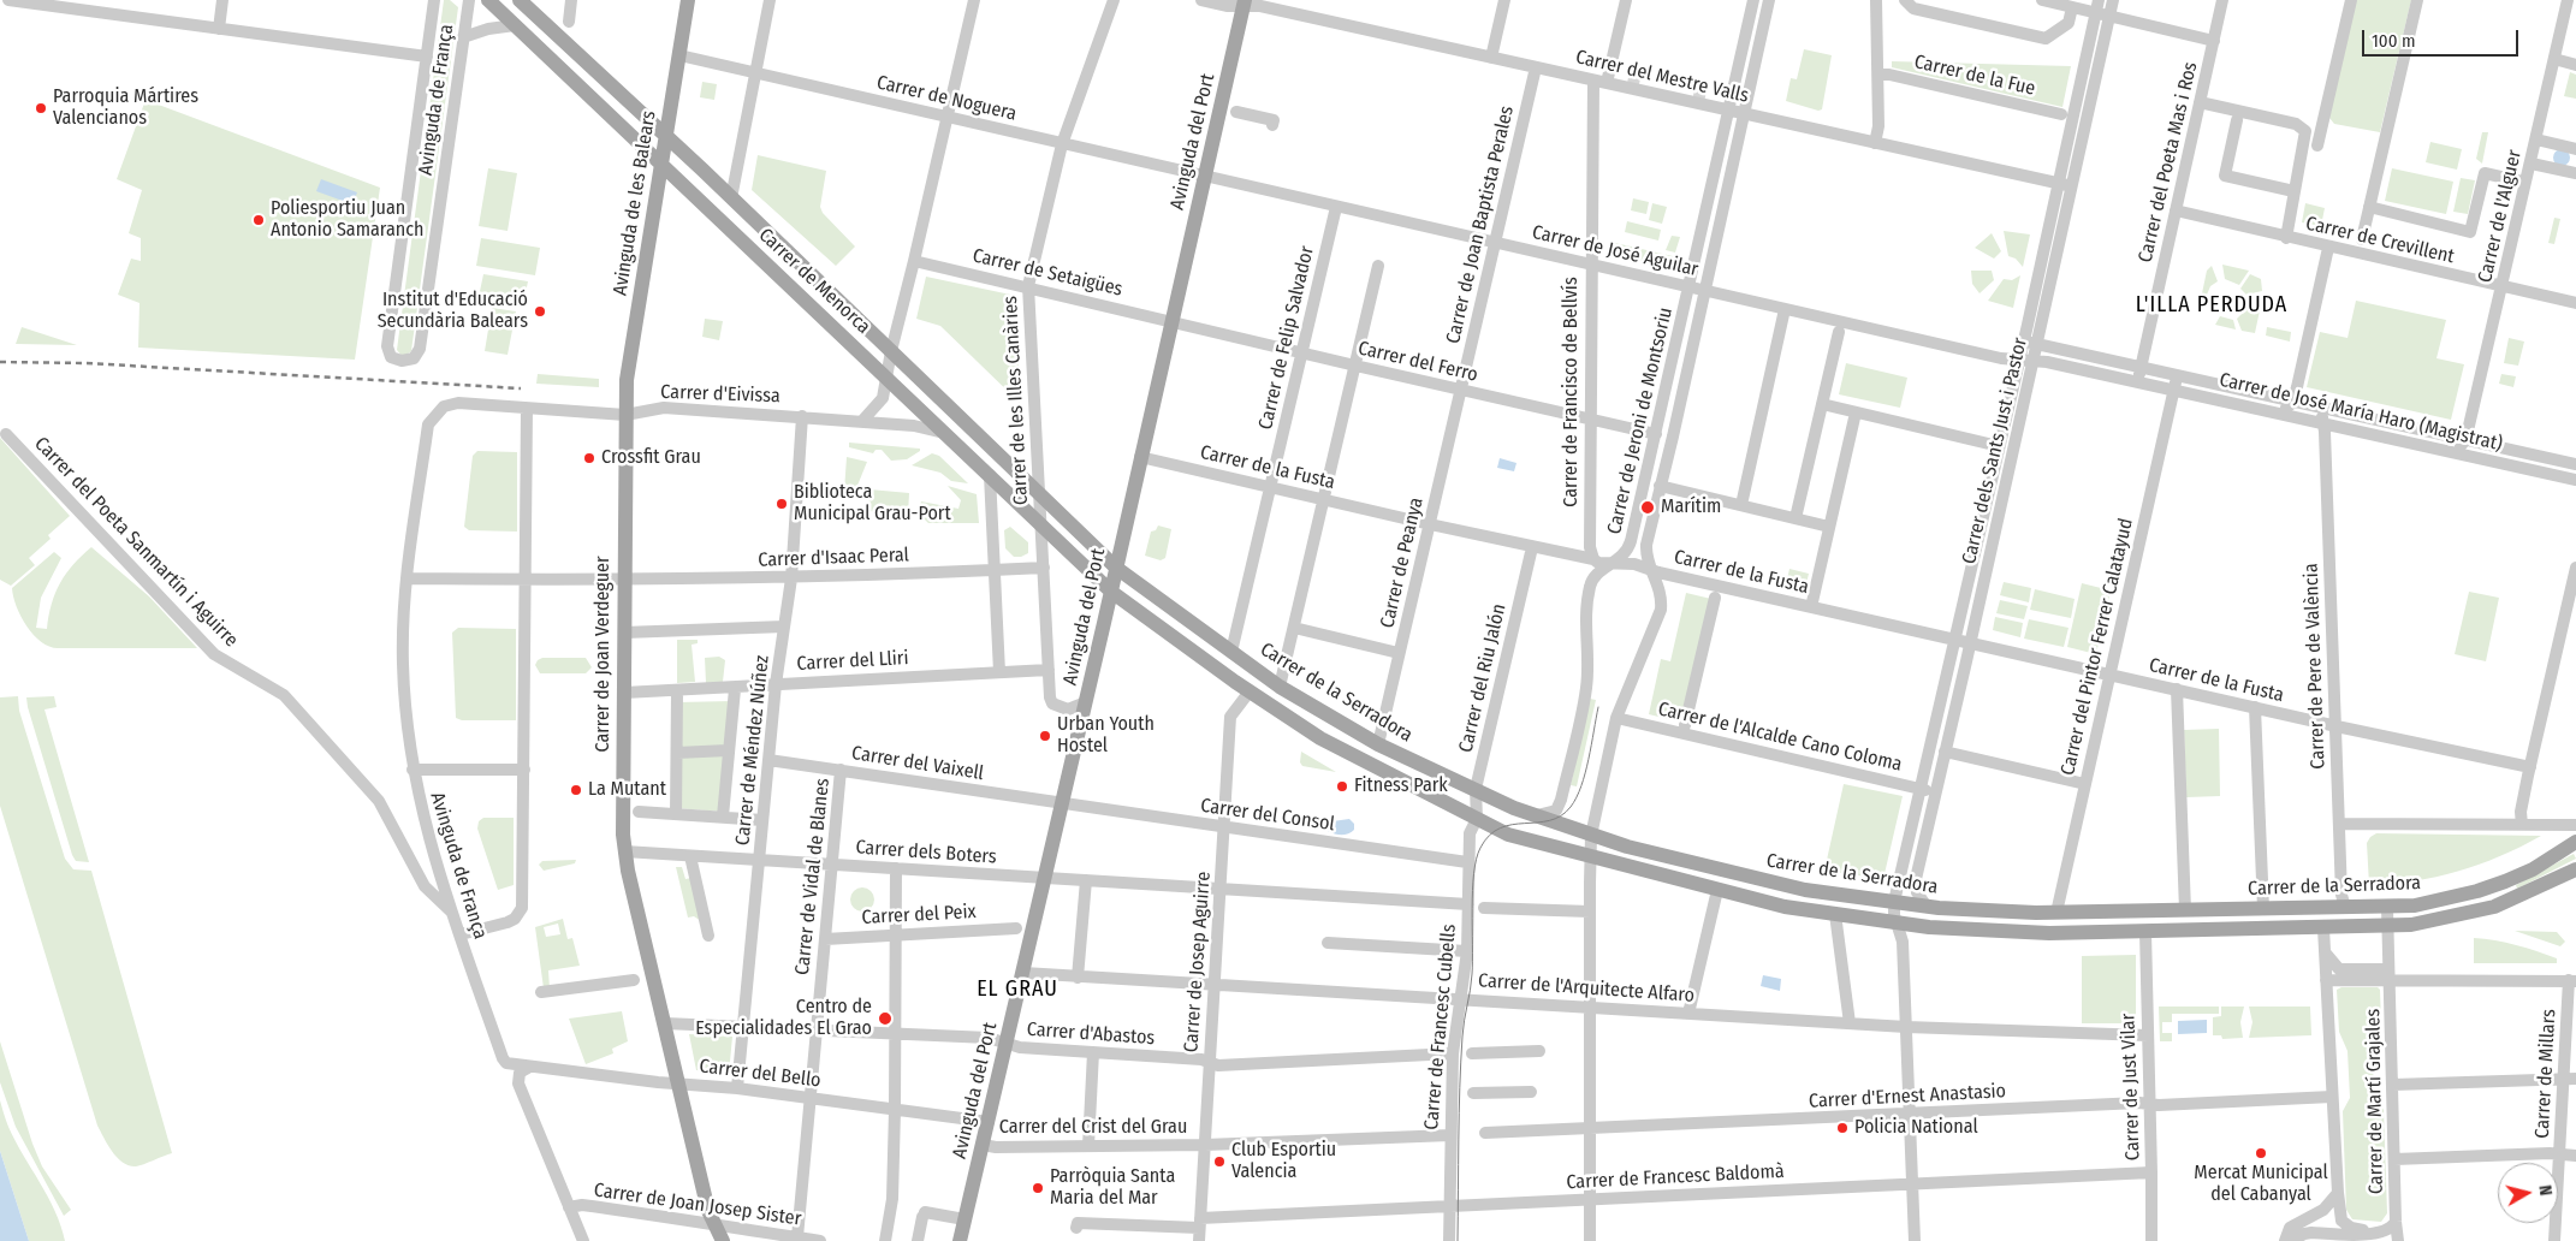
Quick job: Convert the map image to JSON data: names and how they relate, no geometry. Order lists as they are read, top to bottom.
{
  "streets": {
    "main road": [
      "Avinguda del Port",
      "Avinguda de les Balears",
      "Carrer de Menorca",
      "Carrer de Joan Verdeguer",
      "Carrer de la Serradora"
    ],
    "street": [
      "Carrer de la Fue",
      "Carrer del Mestre Valls",
      "Carrer de Noguera",
      "Avinguda de França",
      "Carrer del Poeta Mas i Ros",
      "Carrer de l'Alguer",
      "Carrer de Joan Baptista Perales",
      "Carrer de Crevillent",
      "Carrer de José Aguilar",
      "Carrer de Setaigües",
      "Carrer de Felip Salvador",
      "Carrer del Ferro",
      "Carrer de Francisco de Bellvís",
      "Carrer d'Eivissa",
      "Carrer de les Illes Canàries",
      "Carrer de José María Haro (Magistrat)",
      "Carrer de Jeroni de Montsoriu",
      "Carrer dels Sants Just i Pastor",
      "Carrer de la Fusta",
      "Carrer del Poeta Sanmartín i Aguirre",
      "Carrer d'Isaac Peral",
      "Carrer de Peanya",
      "Carrer del Pintor Ferrer Calatayud",
      "Carrer del Lliri",
      "Carrer de Pere de València",
      "Carrer del Riu Jalón",
      "Carrer de l'Alcalde Cano Coloma",
      "Carrer de Méndez Núñez",
      "Carrer del Vaixell",
      "Carrer del Consol",
      "Carrer dels Boters",
      "Carrer de Vidal de Blanes",
      "Carrer del Peix",
      "Carrer de Josep Aguirre",
      "Carrer de l'Arquitecte Alfaro",
      "Carrer de Francesc Cubells",
      "Carrer d'Abastos",
      "Carrer del Bello",
      "Carrer de Millars",
      "Carrer de Just Vilar",
      "Carrer d'Ernest Anastasio",
      "Carrer de Martí Grajales",
      "Carrer del Crist del Grau",
      "Carrer de Francesc Baldomà",
      "Carrer de Joan Josep Sister"
    ]
  },
  "crossings": [
    ["Carrer del Mestre Valls", "Avinguda del Port"],
    ["Carrer del Mestre Valls", "Carrer de Joan Baptista Perales"],
    ["Carrer del Mestre Valls", "Carrer de Francisco de Bellvís"],
    ["Carrer del Mestre Valls", "Carrer de Jeroni de Montsoriu"],
    ["Carrer del Mestre Valls", "Carrer dels Sants Just i Pastor"],
    ["Carrer de Noguera", "Avinguda del Port"],
    ["Carrer de Noguera", "Avinguda de les Balears"],
    ["Carrer de Noguera", "Carrer de José Aguilar"],
    ["Carrer de Noguera", "Carrer de les Illes Canàries"],
    ["Avinguda de França", "Carrer d'Eivissa"],
    ["Avinguda de França", "Carrer del Poeta Sanmartín i Aguirre"],
    ["Avinguda de França", "Carrer d'Isaac Peral"],
    ["Avinguda de França", "Carrer del Bello"],
    ["Avinguda del Port", "Carrer de José Aguilar"],
    ["Avinguda del Port", "Carrer de Setaigües"],
    ["Avinguda del Port", "Carrer de Menorca"],
    ["Avinguda del Port", "Carrer del Ferro"],
    ["Avinguda del Port", "Carrer de les Illes Canàries"],
    ["Avinguda del Port", "Carrer de la Fusta"],
    ["Avinguda del Port", "Carrer de la Serradora"],
    ["Avinguda del Port", "Carrer del Vaixell"],
    ["Avinguda del Port", "Carrer del Consol"],
    ["Avinguda del Port", "Carrer dels Boters"],
    ["Avinguda del Port", "Carrer de l'Arquitecte Alfaro"],
    ["Avinguda del Port", "Carrer d'Abastos"],
    ["Avinguda del Port", "Carrer del Bello"],
    ["Avinguda del Port", "Carrer del Crist del Grau"],
    ["Carrer del Poeta Mas i Ros", "Carrer de Crevillent"],
    ["Carrer del Poeta Mas i Ros", "Carrer de José María Haro (Magistrat)"],
    ["Avinguda de les Balears", "Carrer de Menorca"],
    ["Avinguda de les Balears", "Carrer d'Eivissa"],
    ["Avinguda de les Balears", "Carrer de Joan Verdeguer"],
    ["Carrer de l'Alguer", "Carrer de Crevillent"],
    ["Carrer de l'Alguer", "Carrer de José María Haro (Magistrat)"],
    ["Carrer de Joan Baptista Perales", "Carrer de José Aguilar"],
    ["Carrer de Joan Baptista Perales", "Carrer del Ferro"],
    ["Carrer de Joan Baptista Perales", "Carrer de Peanya"],
    ["Carrer de José Aguilar", "Carrer de Felip Salvador"],
    ["Carrer de José Aguilar", "Carrer de Francisco de Bellvís"],
    ["Carrer de José Aguilar", "Carrer de José María Haro (Magistrat)"],
    ["Carrer de José Aguilar", "Carrer de Jeroni de Montsoriu"],
    ["Carrer de José Aguilar", "Carrer dels Sants Just i Pastor"],
    ["Carrer de Setaigües", "Carrer del Ferro"],
    ["Carrer de Setaigües", "Carrer de les Illes Canàries"],
    ["Carrer de Menorca", "Carrer d'Eivissa"],
    ["Carrer de Menorca", "Carrer de les Illes Canàries"],
    ["Carrer de Menorca", "Carrer de la Serradora"],
    ["Carrer de Felip Salvador", "Carrer del Ferro"],
    ["Carrer de Felip Salvador", "Carrer de la Fusta"],
    ["Carrer de Felip Salvador", "Carrer de la Serradora"],
    ["Carrer del Ferro", "Carrer de Francisco de Bellvís"],
    ["Carrer del Ferro", "Carrer de Jeroni de Montsoriu"],
    ["Carrer del Ferro", "Carrer de Peanya"],
    ["Carrer de Francisco de Bellvís", "Carrer de la Fusta"],
    ["Carrer d'Eivissa", "Carrer de Joan Verdeguer"],
    ["Carrer d'Eivissa", "Carrer de Méndez Núñez"],
    ["Carrer de les Illes Canàries", "Carrer d'Isaac Peral"],
    ["Carrer de les Illes Canàries", "Carrer del Lliri"],
    ["Carrer de José María Haro (Magistrat)", "Carrer dels Sants Just i Pastor"],
    ["Carrer de José María Haro (Magistrat)", "Carrer del Pintor Ferrer Calatayud"],
    ["Carrer de José María Haro (Magistrat)", "Carrer de Pere de València"],
    ["Carrer de Jeroni de Montsoriu", "Carrer de la Fusta"],
    ["Carrer de Jeroni de Montsoriu", "Carrer de la Serradora"],
    ["Carrer de Jeroni de Montsoriu", "Carrer de l'Alcalde Cano Coloma"],
    ["Carrer de Jeroni de Montsoriu", "Carrer de l'Arquitecte Alfaro"],
    ["Carrer de Jeroni de Montsoriu", "Carrer d'Ernest Anastasio"],
    ["Carrer de Jeroni de Montsoriu", "Carrer de Francesc Baldomà"],
    ["Carrer dels Sants Just i Pastor", "Carrer de la Fusta"],
    ["Carrer dels Sants Just i Pastor", "Carrer de la Serradora"],
    ["Carrer dels Sants Just i Pastor", "Carrer de l'Alcalde Cano Coloma"],
    ["Carrer de la Fusta", "Carrer de Peanya"],
    ["Carrer de la Fusta", "Carrer del Pintor Ferrer Calatayud"],
    ["Carrer de la Fusta", "Carrer de Pere de València"],
    ["Carrer de la Fusta", "Carrer del Riu Jalón"],
    ["Carrer d'Isaac Peral", "Carrer de Joan Verdeguer"],
    ["Carrer d'Isaac Peral", "Carrer de Méndez Núñez"],
    ["Carrer de Peanya", "Carrer de la Serradora"],
    ["Carrer del Pintor Ferrer Calatayud", "Carrer de la Serradora"],
    ["Carrer de Joan Verdeguer", "Carrer del Lliri"],
    ["Carrer de Joan Verdeguer", "Carrer dels Boters"],
    ["Carrer de Joan Verdeguer", "Carrer d'Abastos"],
    ["Carrer de Joan Verdeguer", "Carrer del Bello"],
    ["Carrer de Joan Verdeguer", "Carrer de Joan Josep Sister"],
    ["Carrer del Lliri", "Carrer de Méndez Núñez"],
    ["Carrer de Pere de València", "Carrer de la Serradora"],
    ["Carrer del Riu Jalón", "Carrer de la Serradora"],
    ["Carrer del Riu Jalón", "Carrer de Francesc Cubells"],
    ["Carrer de la Serradora", "Carrer de Josep Aguirre"],
    ["Carrer de la Serradora", "Carrer de Francesc Cubells"],
    ["Carrer de la Serradora", "Carrer de Just Vilar"],
    ["Carrer de la Serradora", "Carrer de Martí Grajales"],
    ["Carrer de Méndez Núñez", "Carrer del Vaixell"],
    ["Carrer de Méndez Núñez", "Carrer dels Boters"],
    ["Carrer de Méndez Núñez", "Carrer d'Abastos"],
    ["Carrer de Méndez Núñez", "Carrer del Bello"],
    ["Carrer del Vaixell", "Carrer del Consol"],
    ["Carrer del Vaixell", "Carrer de Vidal de Blanes"],
    ["Carrer del Consol", "Carrer de Josep Aguirre"],
    ["Carrer del Consol", "Carrer de Francesc Cubells"],
    ["Carrer dels Boters", "Carrer de Vidal de Blanes"],
    ["Carrer dels Boters", "Carrer de Josep Aguirre"],
    ["Carrer dels Boters", "Carrer de Francesc Cubells"],
    ["Carrer de Vidal de Blanes", "Carrer del Peix"],
    ["Carrer de Vidal de Blanes", "Carrer d'Abastos"],
    ["Carrer de Vidal de Blanes", "Carrer del Bello"],
    ["Carrer de Vidal de Blanes", "Carrer de Joan Josep Sister"],
    ["Carrer de Josep Aguirre", "Carrer de l'Arquitecte Alfaro"],
    ["Carrer de Josep Aguirre", "Carrer d'Abastos"],
    ["Carrer de Josep Aguirre", "Carrer del Crist del Grau"],
    ["Carrer de Josep Aguirre", "Carrer de Francesc Baldomà"],
    ["Carrer de l'Arquitecte Alfaro", "Carrer de Francesc Cubells"],
    ["Carrer de l'Arquitecte Alfaro", "Carrer de Just Vilar"],
    ["Carrer de Francesc Cubells", "Carrer d'Abastos"],
    ["Carrer de Francesc Cubells", "Carrer de Francesc Baldomà"],
    ["Carrer de Just Vilar", "Carrer d'Ernest Anastasio"],
    ["Carrer de Just Vilar", "Carrer de Francesc Baldomà"],
    ["Carrer d'Ernest Anastasio", "Carrer de Martí Grajales"]
  ],
  "districts": ["L'ILLA PERDUDA", "EL GRAU"],
  "places": [
    "Parroquia Mártires Valencianos",
    "Poliesportiu Juan Antonio Samaranch",
    "Institut d'Educació Secundària Balears",
    "Crossfit Grau",
    "Biblioteca Municipal Grau-Port",
    "Marítim",
    "Urban Youth Hostel",
    "Fitness Park",
    "La Mutant",
    "Centro de Especialidades El Grao",
    "Policia National",
    "Mercat Municipal del Cabanyal",
    "Club Esportiu Valencia",
    "Parròquia Santa Maria del Mar"
  ],
  "scale_bar": "100 m",
  "north": "right"
}
